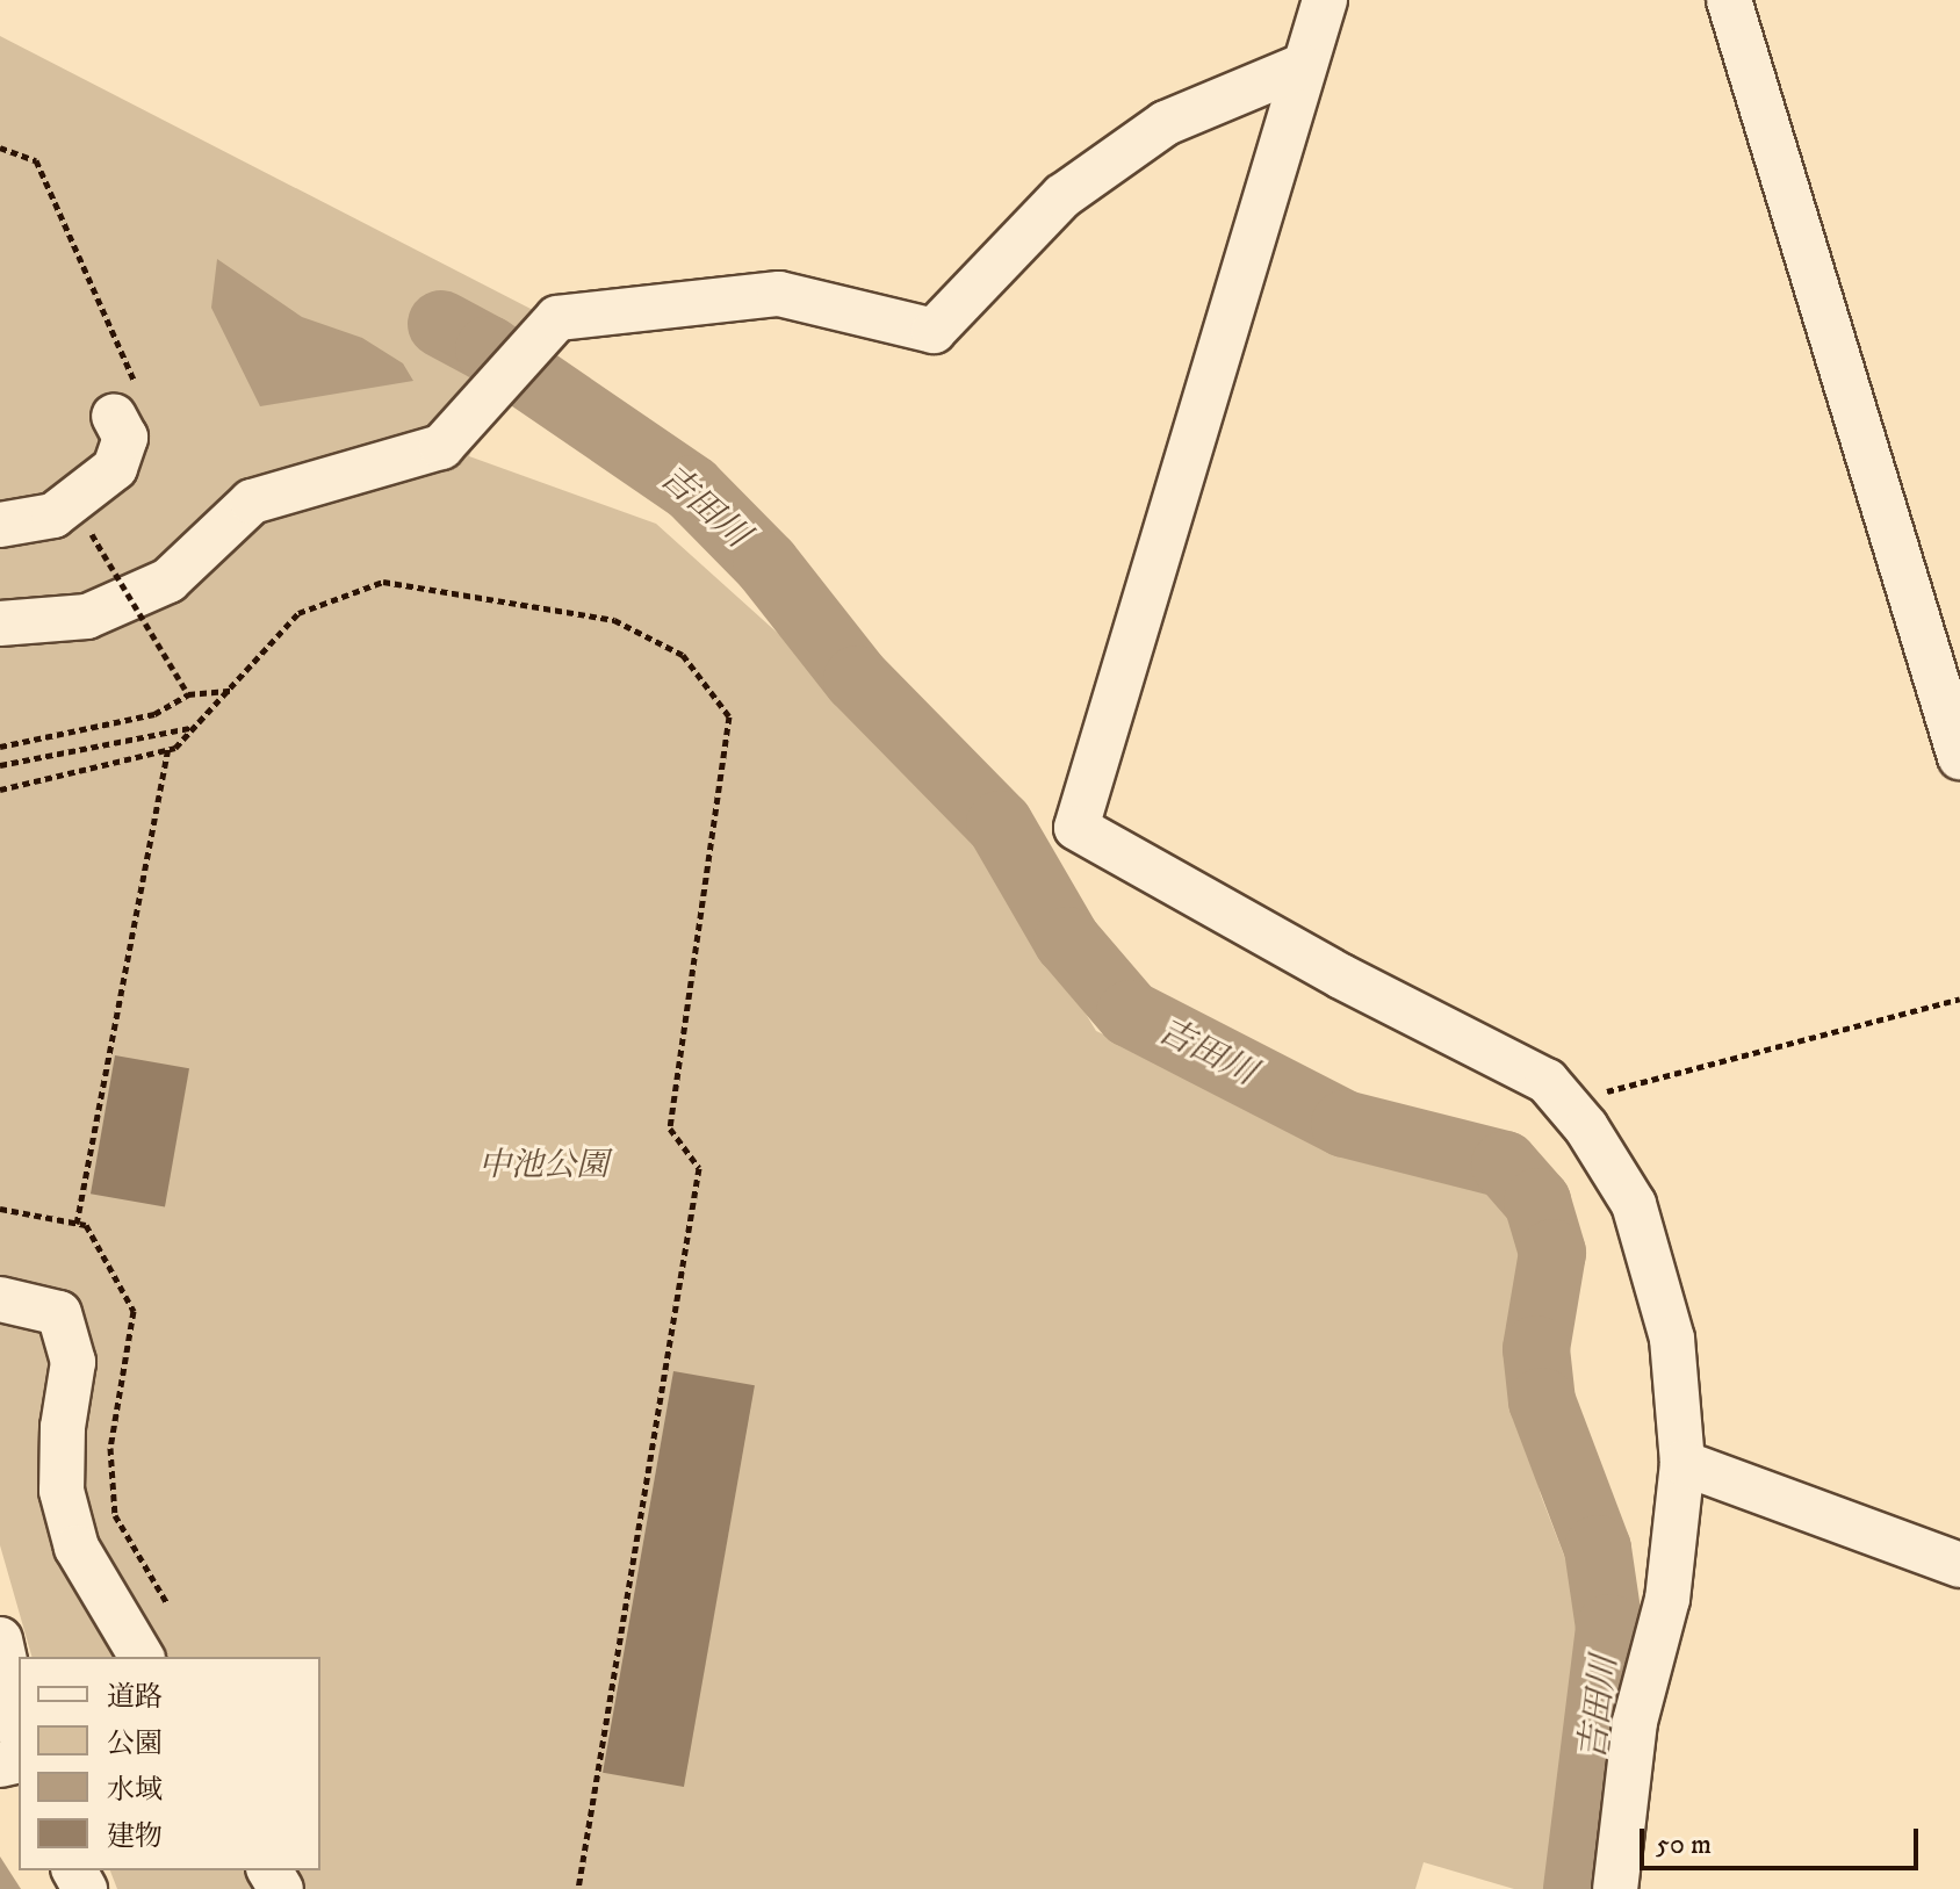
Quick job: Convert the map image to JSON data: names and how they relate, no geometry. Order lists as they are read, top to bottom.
{
  "water": ["吉田川"],
  "parks": ["中池公園"],
  "legend": [
    "道路",
    "公園",
    "水域",
    "建物"
  ],
  "scale_bar": "50 m"
}
